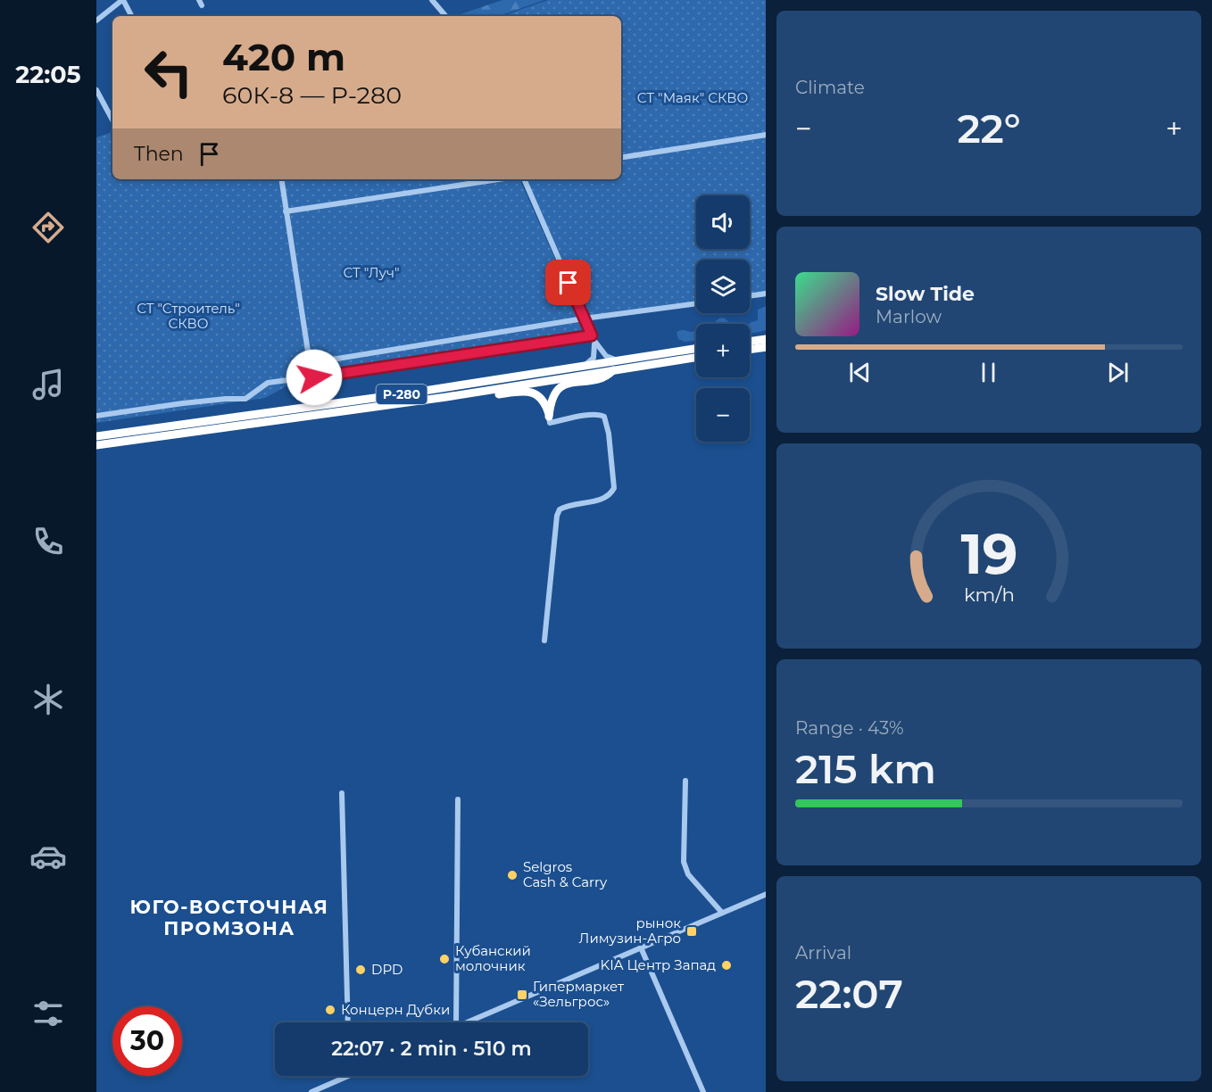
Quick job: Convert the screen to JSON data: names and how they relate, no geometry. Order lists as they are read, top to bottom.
{
  "streets": {
    "highway": ["Р-280"]
  },
  "districts": ["ЮГО-ВОСТОЧНАЯ ПРОМЗОНА"],
  "parks": ["СТ \"Маяк\" СКВО", "СТ \"Луч\"", "СТ \"Строитель\" СКВО"],
  "places": {
    "other": [
      "Selgros Cash & Carry",
      "Кубанский молочник",
      "KIA Центр Запад",
      "DPD",
      "Концерн Дубки"
    ],
    "transit": ["рынок Лимузин-Агро", "Гипермаркет «Зельгрос»"]
  },
  "page": {
    "tabs": "22:05",
    "tile": [
      "Climate",
      ["Range · 43%", "215 km"],
      ["Arrival", "22:07"]
    ],
    "turn": ["420 m", "60К-8 — Р-280"],
    "heat": ["−", "22°", "+"],
    "then": "Then",
    "map_buttons": ["+", "−"],
    "song": ["Slow Tide", "Marlow"],
    "limit": "30",
    "trip": "22:07 · 2 min · 510 m",
    "gauge": ["19", "km/h"]
  }
}
